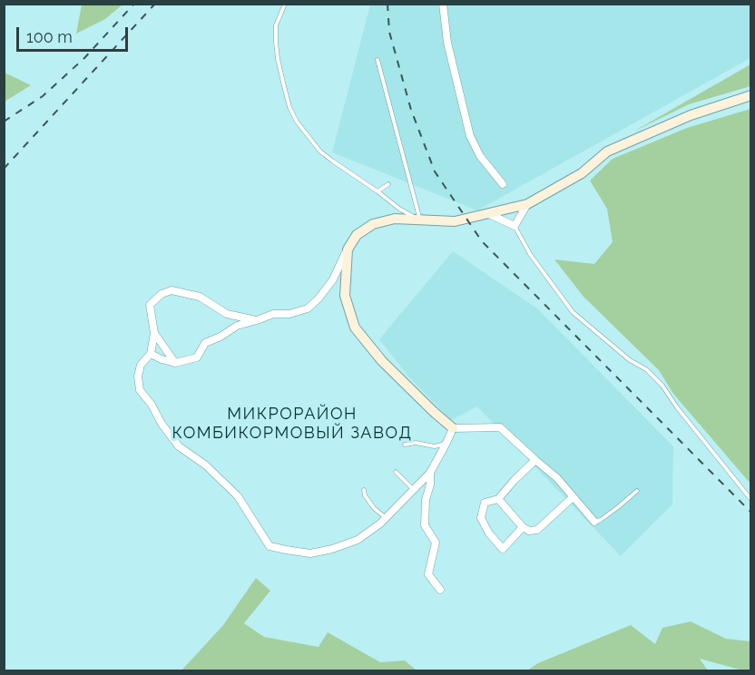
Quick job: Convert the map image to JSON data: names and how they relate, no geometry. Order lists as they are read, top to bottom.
{
  "districts": ["МИКРОРАЙОН КОМБИКОРМОВЫЙ ЗАВОД"],
  "scale_bar": "100 m"
}
